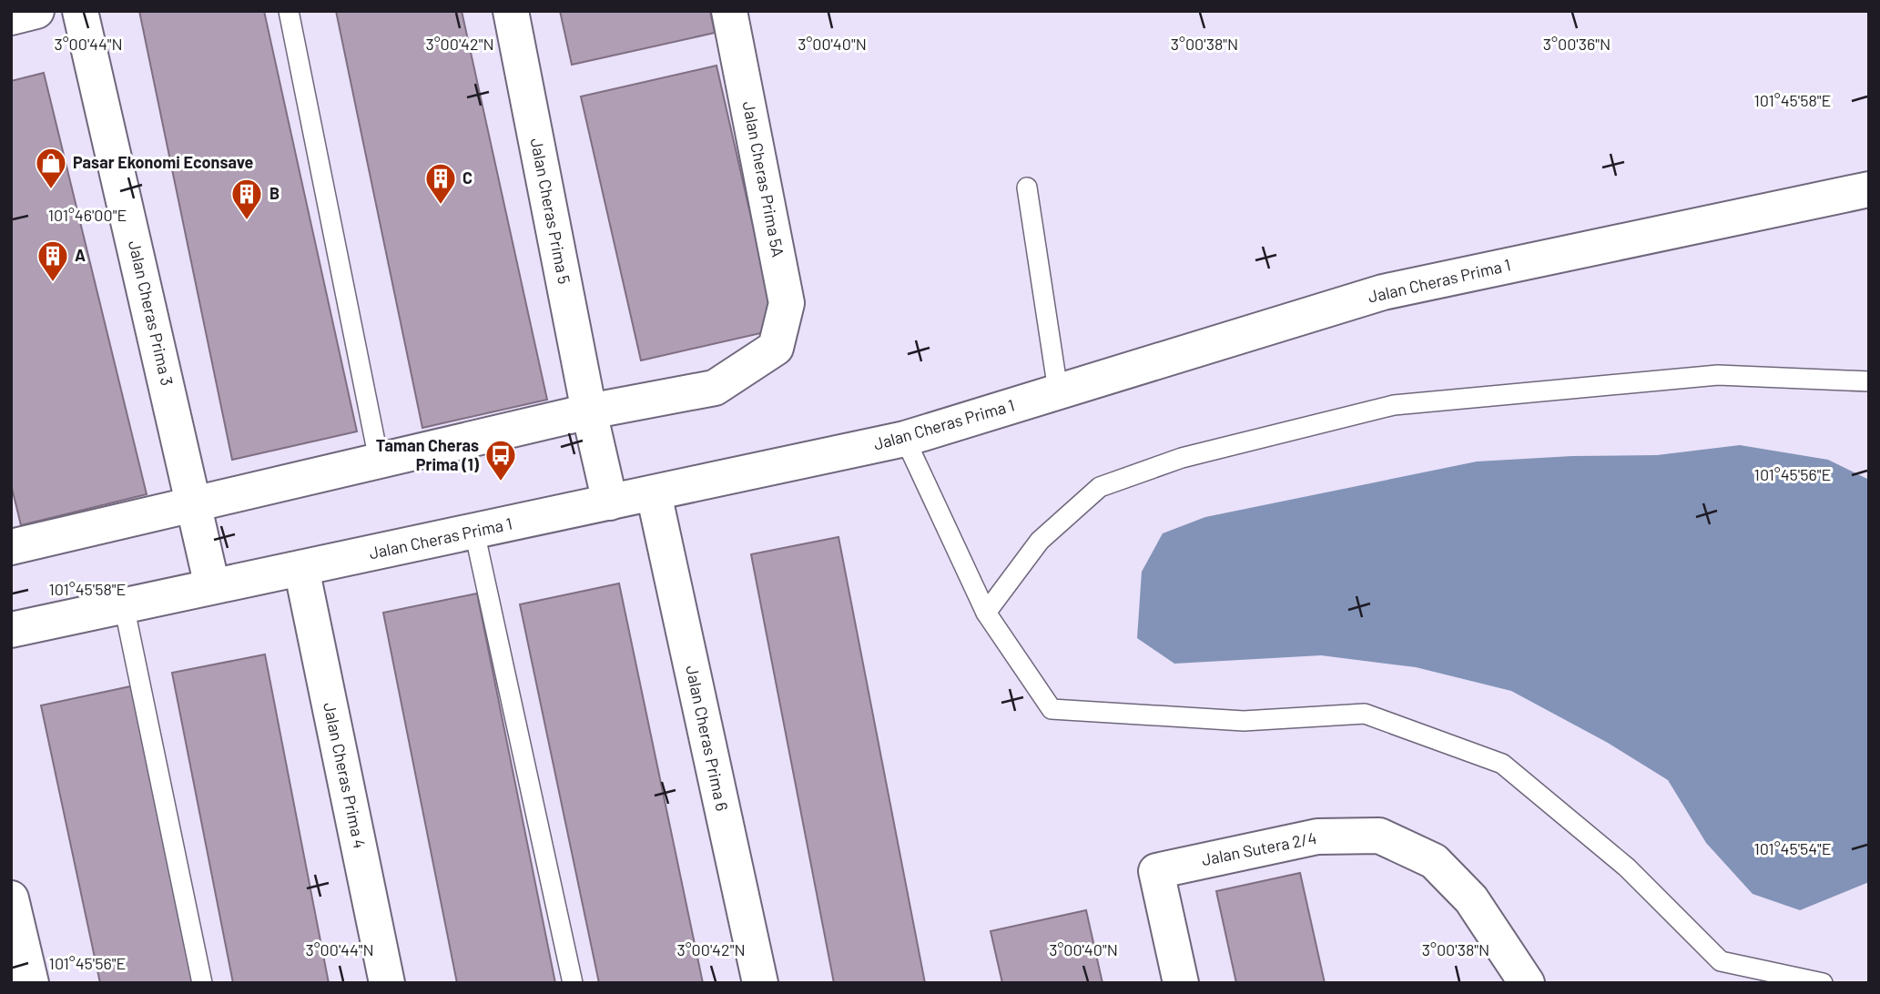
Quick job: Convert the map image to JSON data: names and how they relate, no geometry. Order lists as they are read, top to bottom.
{
  "streets": {
    "street": [
      "Jalan Cheras Prima 5A",
      "Jalan Cheras Prima 5",
      "Jalan Cheras Prima 1",
      "Jalan Cheras Prima 3",
      "Jalan Cheras Prima 6",
      "Jalan Cheras Prima 4",
      "Jalan Sutera 2/4"
    ]
  },
  "crossings": [
    ["Jalan Cheras Prima 5A", "Jalan Cheras Prima 5"],
    ["Jalan Cheras Prima 5", "Jalan Cheras Prima 1"],
    ["Jalan Cheras Prima 1", "Jalan Cheras Prima 3"],
    ["Jalan Cheras Prima 1", "Jalan Cheras Prima 6"],
    ["Jalan Cheras Prima 1", "Jalan Cheras Prima 4"]
  ],
  "places": {
    "shop": ["Pasar Ekonomi Econsave"],
    "building": ["C", "B", "A"],
    "bus stop": ["Taman Cheras Prima (1)"]
  },
  "coordinates": [
    "3°00'44\"N",
    "3°00'42\"N",
    "3°00'40\"N",
    "3°00'38\"N",
    "3°00'36\"N",
    "101°45'58\"E",
    "101°46'00\"E",
    "101°45'56\"E",
    "101°45'54\"E"
  ]
}
